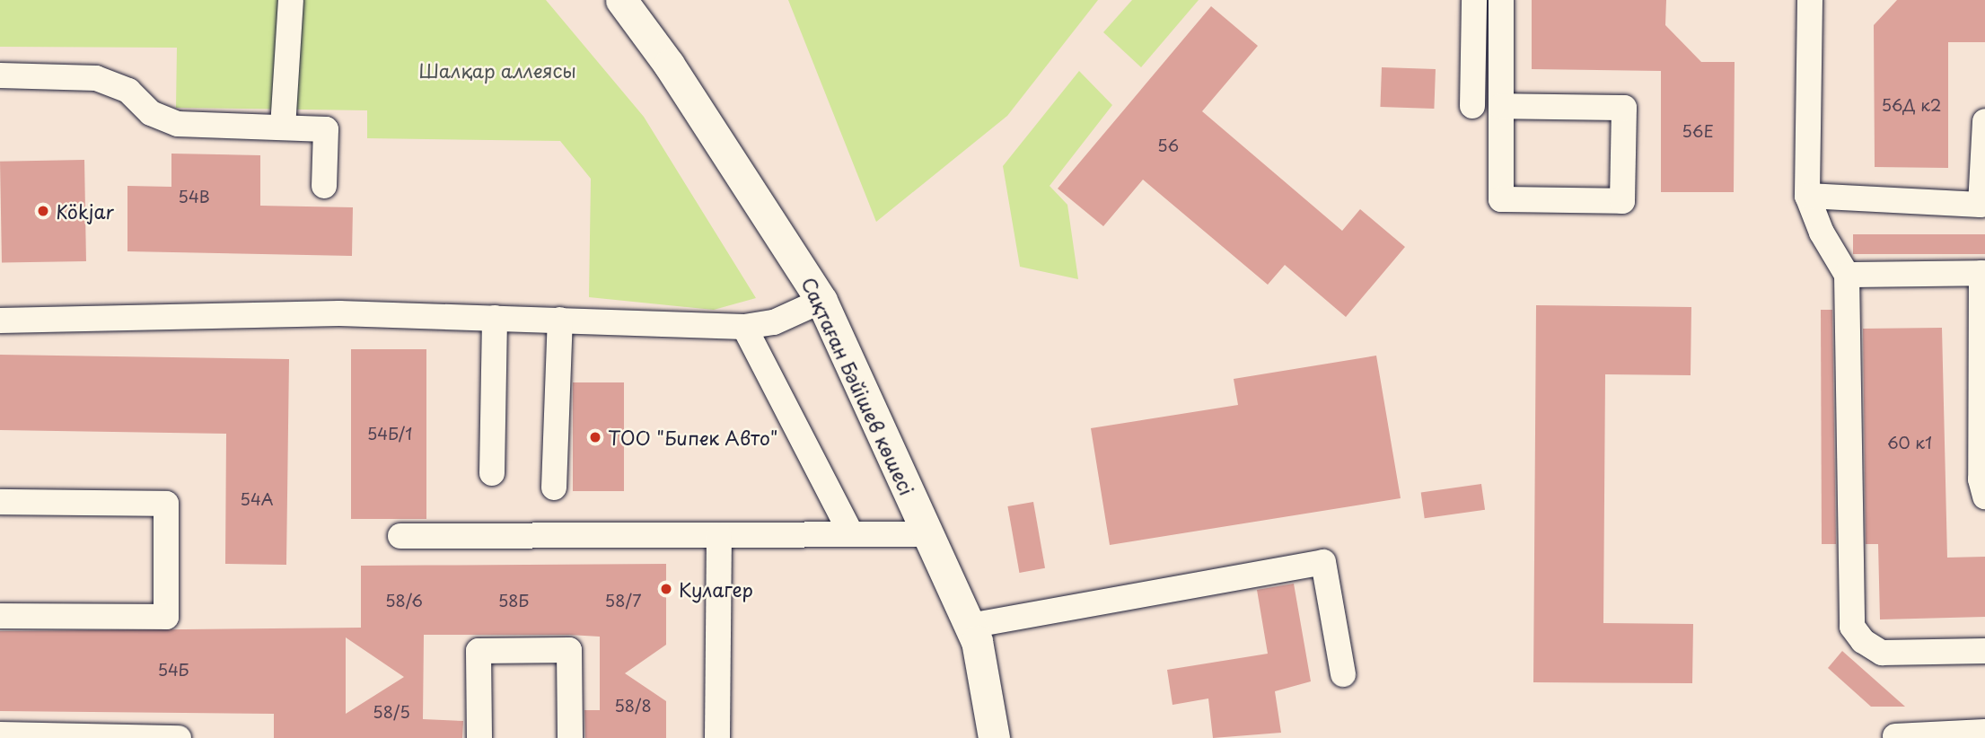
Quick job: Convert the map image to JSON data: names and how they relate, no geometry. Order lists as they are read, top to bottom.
{
  "streets": {
    "main road": ["Сақтаған Бәйішев көшесі"]
  },
  "parks": ["Шалқар аллеясы"],
  "places": ["Kökjar", "ТОО \"Бипек Авто\"", "Кулагер"],
  "house_numbers": [
    "56Д к2",
    "56Е",
    "56",
    "54В",
    "54Б/1",
    "60 к1",
    "54А",
    "58/6",
    "58Б",
    "58/7",
    "54Б",
    "58/8",
    "58/5"
  ]
}
